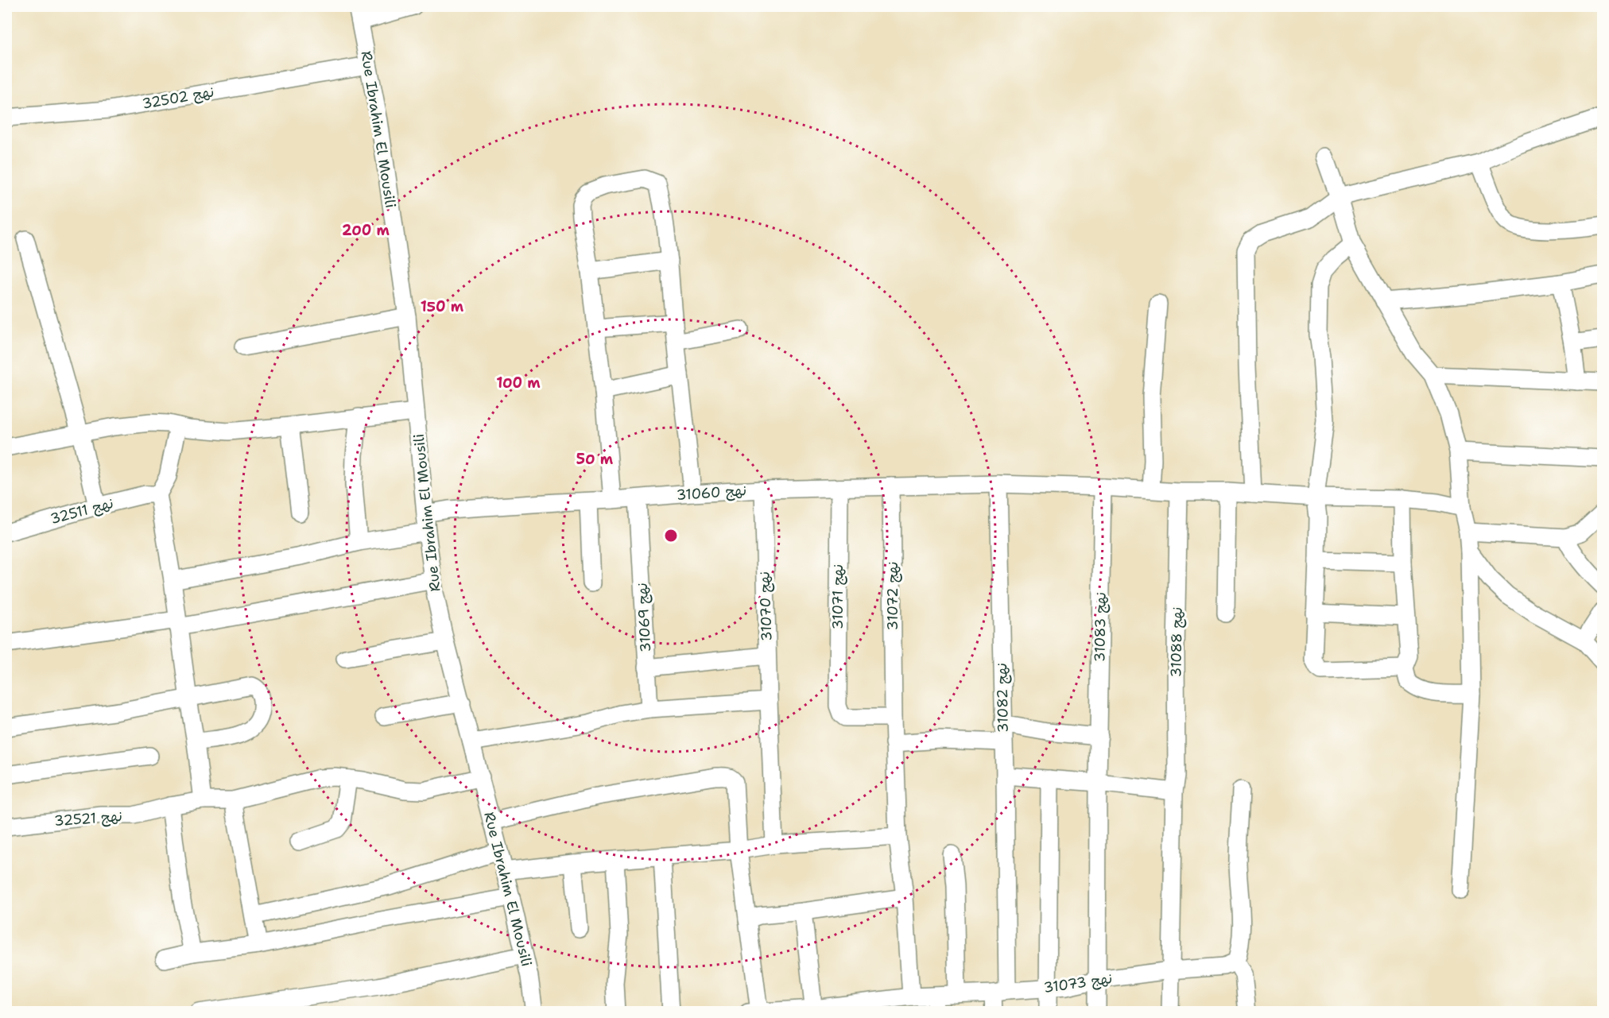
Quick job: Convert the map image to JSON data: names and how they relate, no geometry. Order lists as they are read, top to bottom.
{
  "streets": {
    "street": [
      "نهج 32502",
      "Rue Ibrahim El Mousili",
      "نهج 31060",
      "نهج 32511",
      "نهج 31072",
      "نهج 31071",
      "نهج 31070",
      "نهج 31069",
      "نهج 31083",
      "نهج 31088",
      "نهج 31082",
      "نهج 32521",
      "نهج 31073"
    ]
  },
  "crossings": [
    ["نهج 32502", "Rue Ibrahim El Mousili"],
    ["Rue Ibrahim El Mousili", "نهج 31060"],
    ["Rue Ibrahim El Mousili", "نهج 32521"],
    ["نهج 31060", "نهج 31072"],
    ["نهج 31060", "نهج 31071"],
    ["نهج 31060", "نهج 31070"],
    ["نهج 31060", "نهج 31069"],
    ["نهج 31060", "نهج 31083"],
    ["نهج 31060", "نهج 31082"],
    ["نهج 31072", "نهج 31071"],
    ["نهج 31072", "نهج 31073"],
    ["نهج 31083", "نهج 31073"],
    ["نهج 31088", "نهج 31073"],
    ["نهج 31082", "نهج 31073"]
  ],
  "rings": [
    "200 m",
    "150 m",
    "100 m",
    "50 m"
  ]
}
